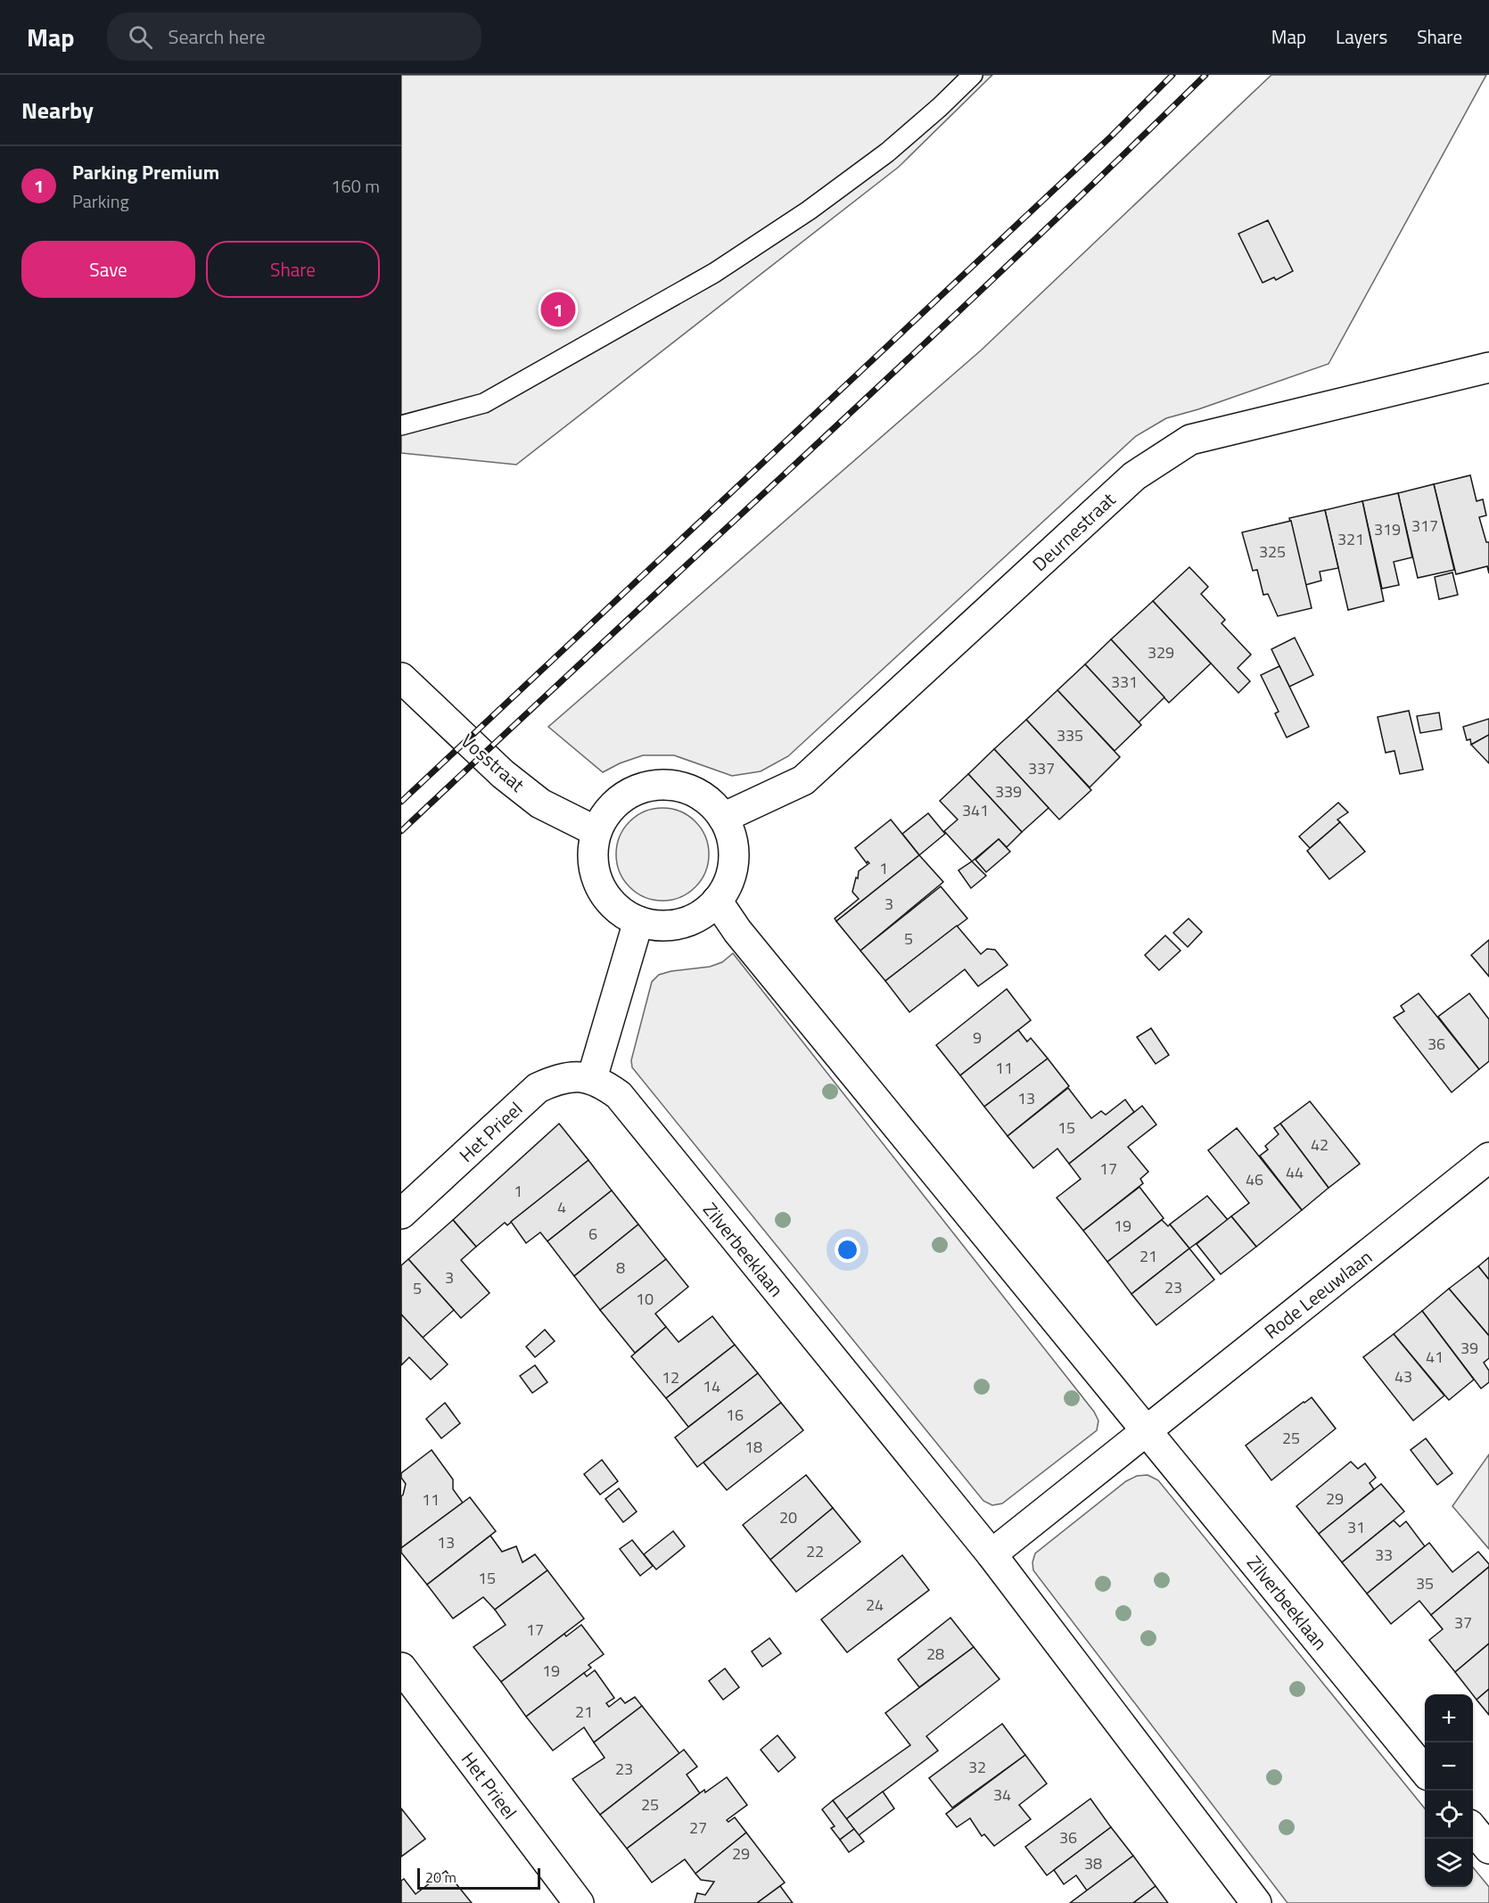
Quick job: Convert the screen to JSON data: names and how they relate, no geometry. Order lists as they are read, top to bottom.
{
  "streets": {
    "street": [
      "Deurnestraat",
      "Vosstraat",
      "Het Prieel",
      "Zilverbeeklaan",
      "Rode Leeuwlaan"
    ]
  },
  "crossings": [
    ["Deurnestraat", "Vosstraat"],
    ["Deurnestraat", "Zilverbeeklaan"],
    ["Vosstraat", "Zilverbeeklaan"],
    ["Het Prieel", "Zilverbeeklaan"],
    ["Zilverbeeklaan", "Rode Leeuwlaan"]
  ],
  "house_numbers": [
    "317",
    "319",
    "321",
    "325",
    "329",
    "331",
    "335",
    "337",
    "339",
    "341",
    "1",
    "3",
    "5",
    "9",
    "36",
    "11",
    "13",
    "15",
    "42",
    "17",
    "44",
    "46",
    "1",
    "4",
    "19",
    "6",
    "21",
    "8",
    "3",
    "23",
    "5",
    "10",
    "39",
    "41",
    "43",
    "12",
    "14",
    "16",
    "25",
    "18",
    "29",
    "11",
    "20",
    "31",
    "13",
    "22",
    "33",
    "15",
    "35",
    "24",
    "37",
    "17",
    "28",
    "19",
    "21",
    "32",
    "23",
    "34",
    "25",
    "27",
    "36",
    "29",
    "38"
  ],
  "scale_bar": "20 m",
  "page": {
    "header": "Map",
    "search": "Search here",
    "nav": ["Map", "Layers", "Share"],
    "heading": "Nearby",
    "list": [
      {
        "mark": "1",
        "name": "Parking Premium",
        "note": "Parking",
        "value": "160 m"
      }
    ],
    "buttons": ["Save", "Share"],
    "pins": "1",
    "map_buttons": ["+", "−"],
    "scale": "20 m"
  }
}
